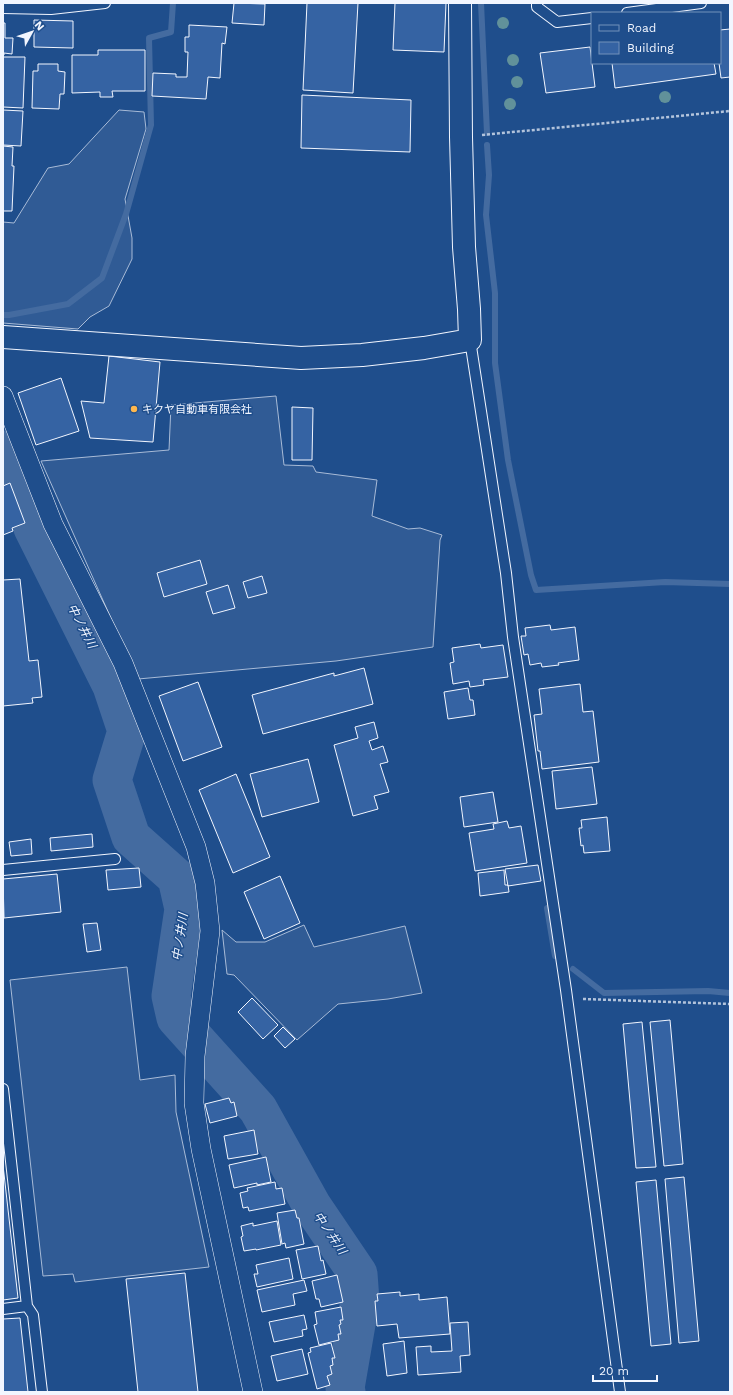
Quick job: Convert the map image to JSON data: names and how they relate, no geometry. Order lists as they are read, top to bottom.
{
  "water": ["中ノ井川"],
  "places": ["キクヤ自動車有限会社"],
  "legend": ["Road", "Building"],
  "scale_bar": "20 m",
  "north": "top right"
}
